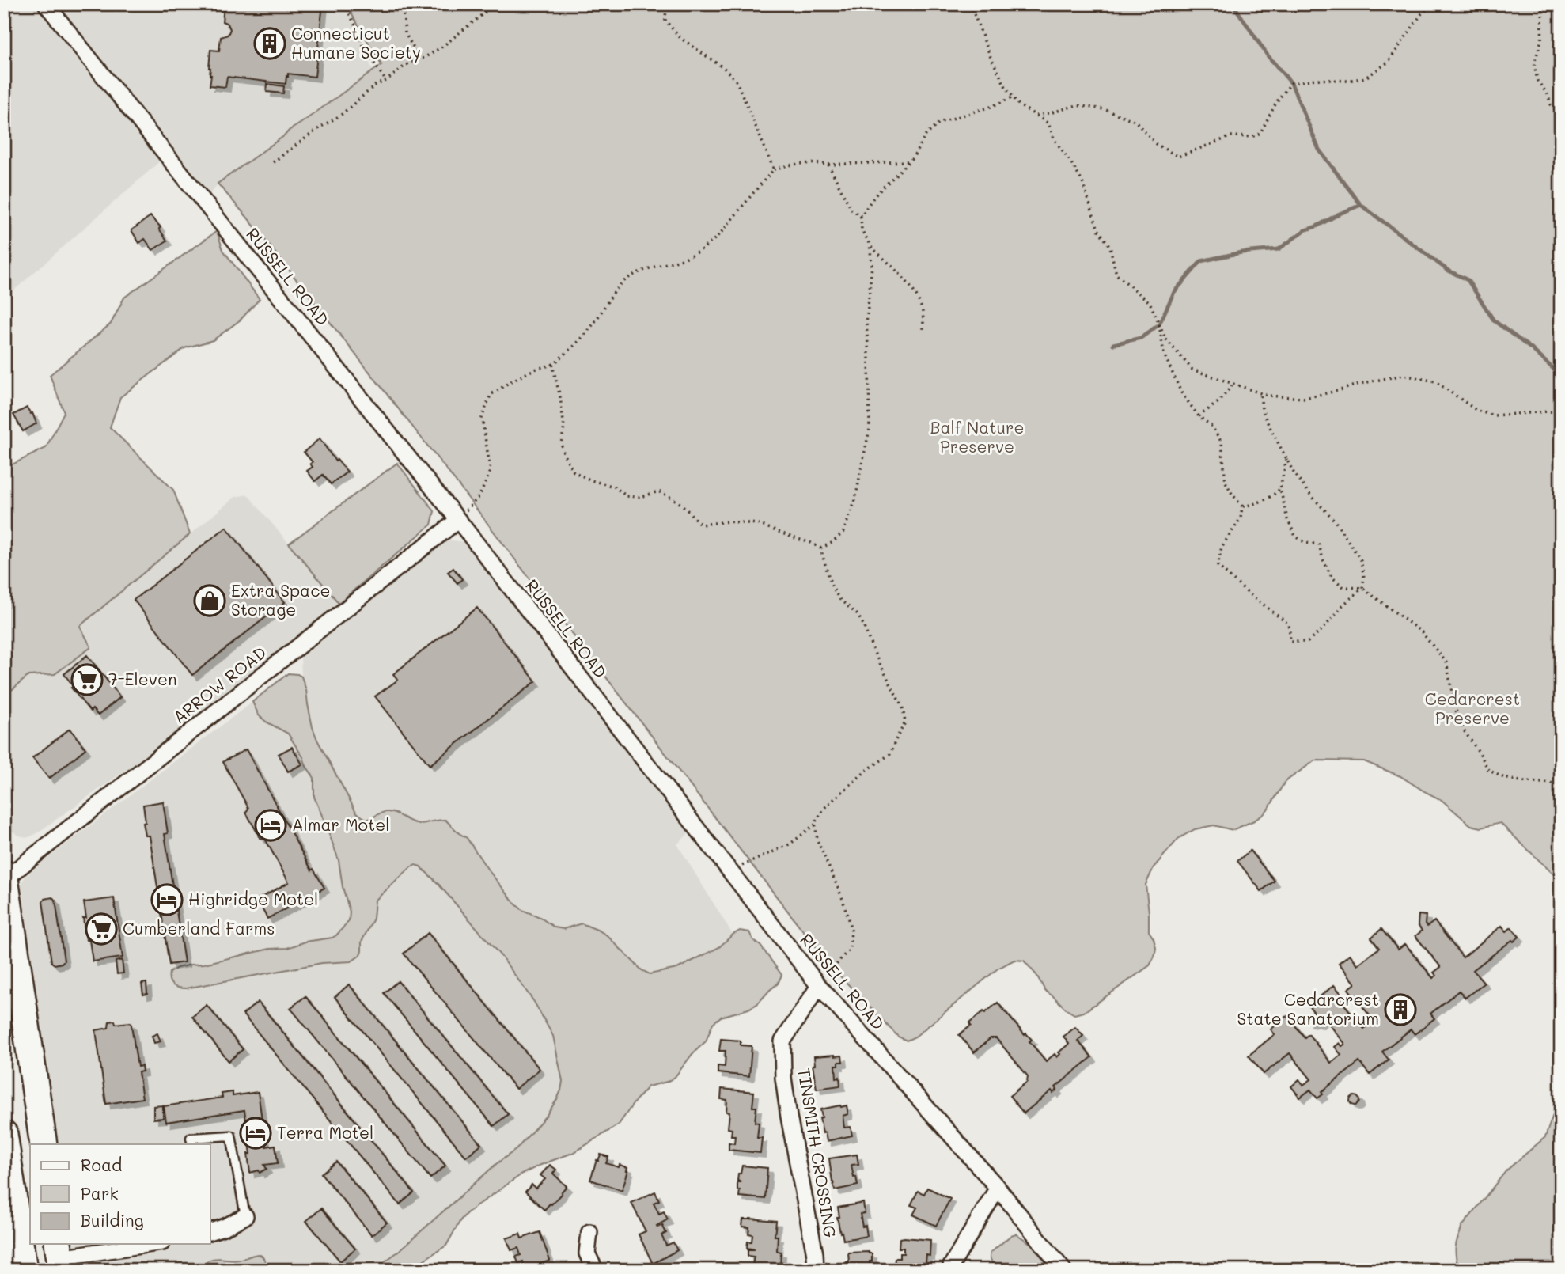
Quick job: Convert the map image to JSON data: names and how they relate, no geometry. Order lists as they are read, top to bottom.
{
  "streets": {
    "street": ["RUSSELL ROAD", "ARROW ROAD", "TINSMITH CROSSING"]
  },
  "crossings": [
    ["RUSSELL ROAD", "ARROW ROAD"],
    ["RUSSELL ROAD", "TINSMITH CROSSING"]
  ],
  "parks": ["Balf Nature Preserve", "Cedarcrest Preserve"],
  "places": {
    "building": ["Connecticut Humane Society", "Cedarcrest State Sanatorium"],
    "shop": ["Extra Space Storage"],
    "supermarket": ["7-Eleven", "Cumberland Farms"],
    "hotel": ["Almar Motel", "Highridge Motel", "Terra Motel"]
  },
  "legend": ["Road", "Park", "Building"]
}
